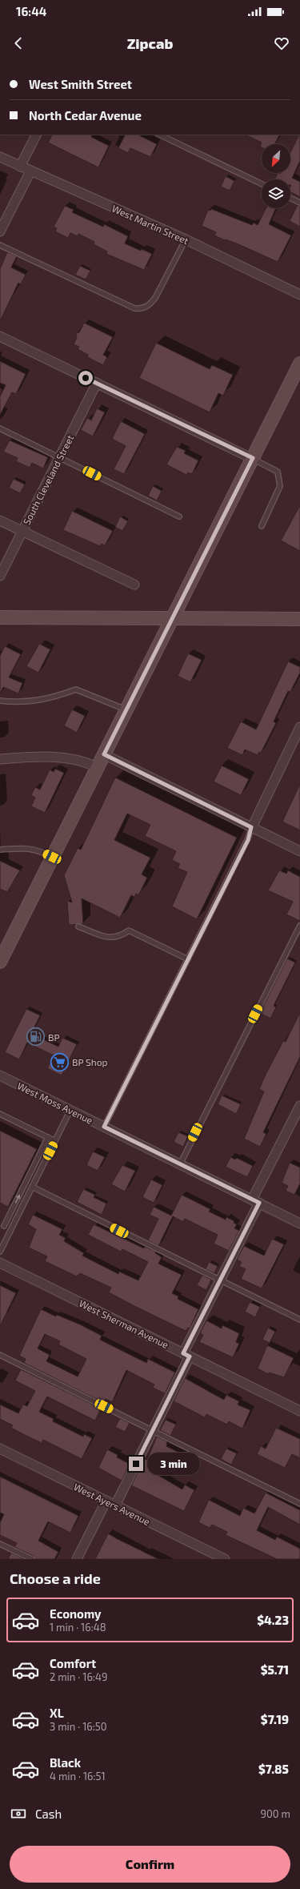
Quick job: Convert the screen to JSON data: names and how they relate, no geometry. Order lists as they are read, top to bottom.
{
  "streets": {
    "street": [
      "West Martin Street",
      "South Cleveland Street",
      "West Moss Avenue",
      "West Sherman Avenue",
      "West Ayers Avenue"
    ]
  },
  "places": {
    "fuel station": ["BP"],
    "supermarket": ["BP Shop"]
  },
  "north": "bottom left",
  "page": {
    "status": "16:44",
    "header": "Zipcab",
    "banner": ["West Smith Street", "North Cedar Avenue"],
    "bubble": "3 min",
    "heading": "Choose a ride",
    "list": [
      {
        "name": "Economy",
        "note": "1 min · 16:48",
        "value": "$4.23"
      },
      {
        "name": "Comfort",
        "note": "2 min · 16:49",
        "value": "$5.71"
      },
      {
        "name": "XL",
        "note": "3 min · 16:50",
        "value": "$7.19"
      },
      {
        "name": "Black",
        "note": "4 min · 16:51",
        "value": "$7.85"
      }
    ],
    "pay": ["Cash", "900 m"],
    "buttons": "Confirm"
  }
}
